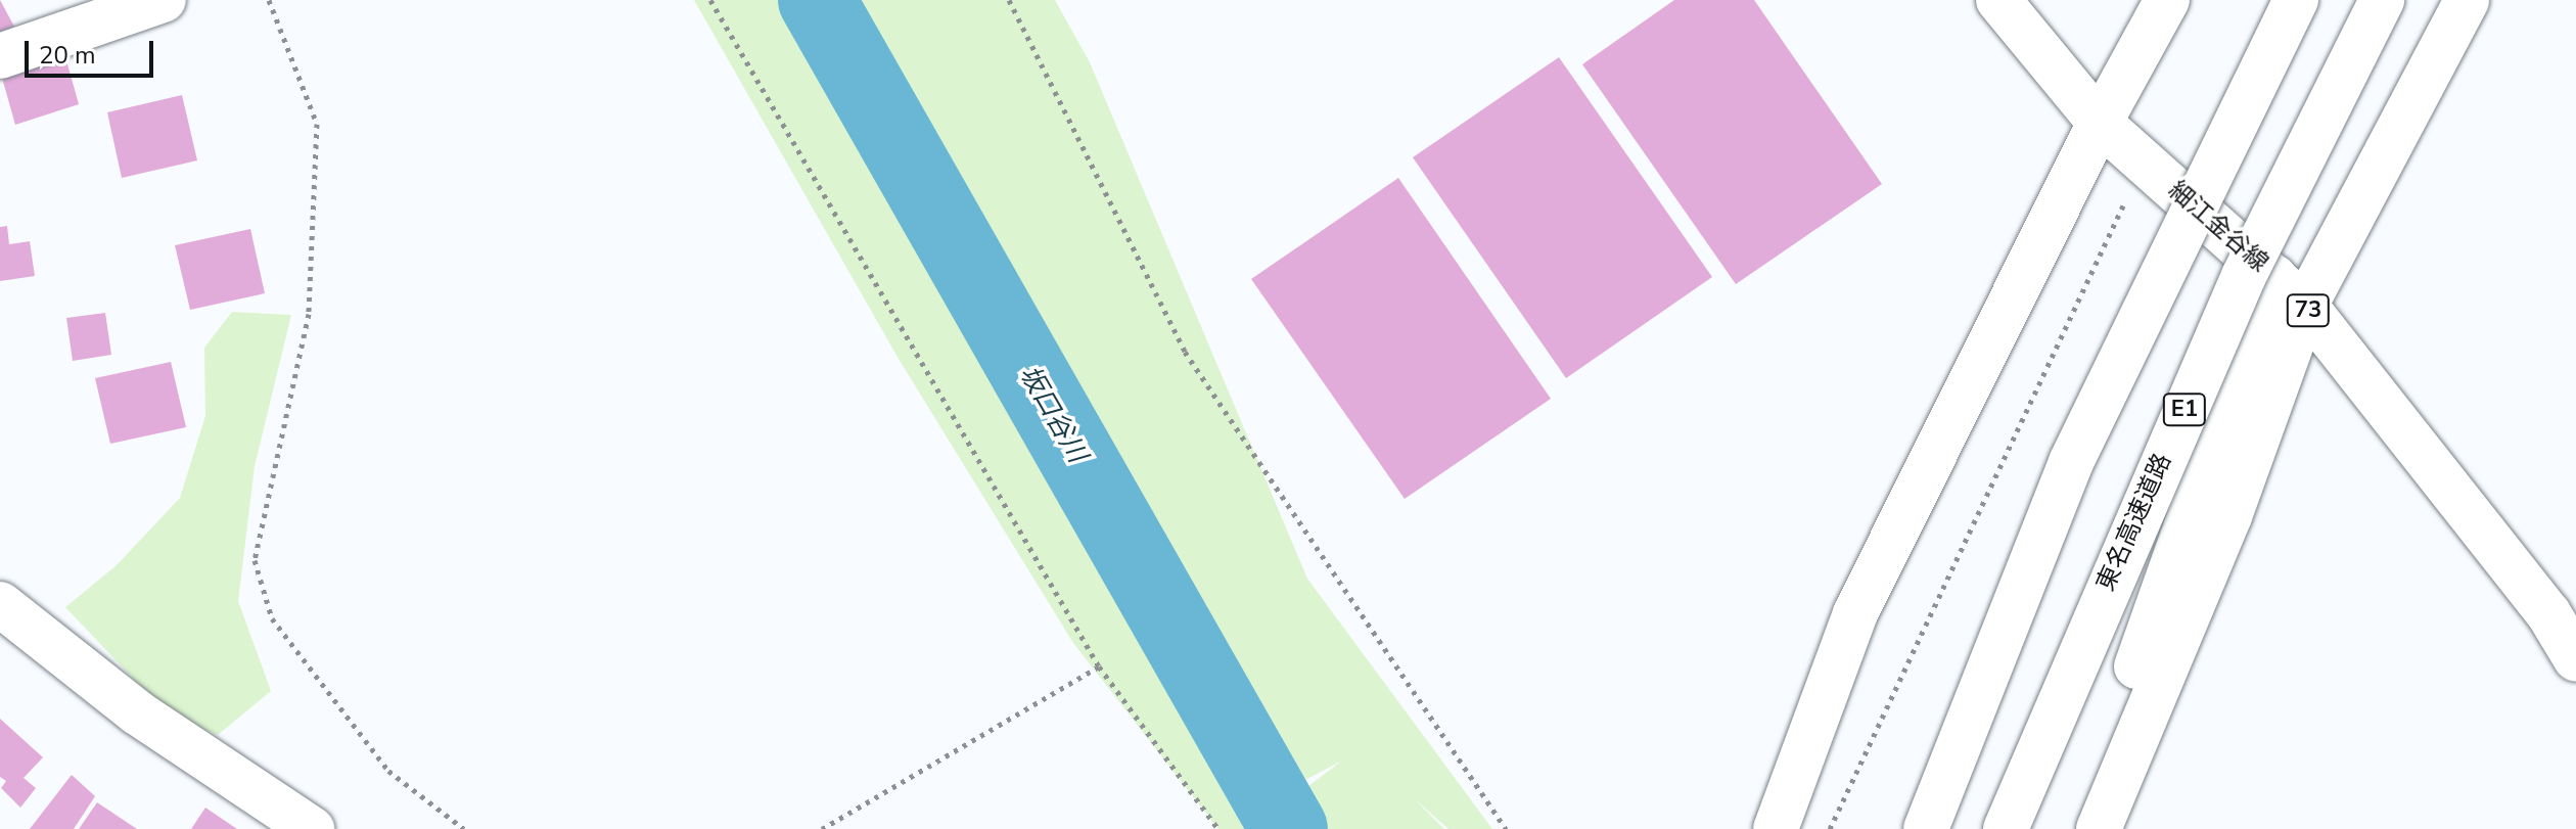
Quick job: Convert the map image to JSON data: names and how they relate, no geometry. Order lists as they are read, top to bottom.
{
  "streets": {
    "main road": [
      "細江金谷線",
      "73",
      "E1",
      "東名高速道路"
    ]
  },
  "water": ["坂口谷川"],
  "scale_bar": "20 m"
}
